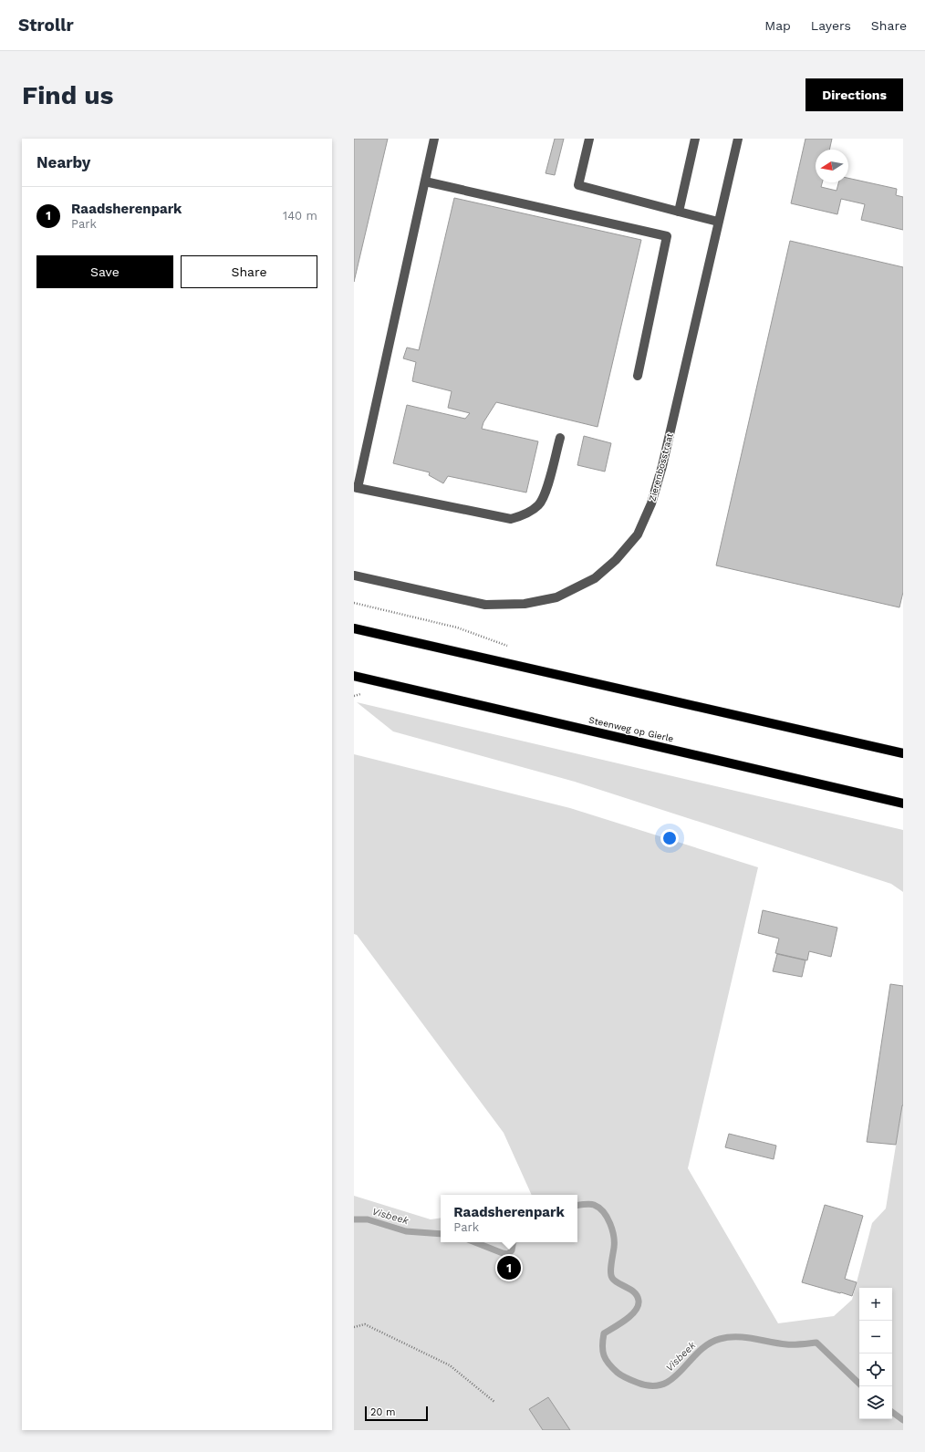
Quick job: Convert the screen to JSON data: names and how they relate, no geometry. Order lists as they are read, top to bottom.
{
  "streets": {
    "main road": ["Steenweg op Gierle"],
    "street": ["Zierenbosstraat"]
  },
  "water": ["Visbeek"],
  "scale_bar": "20 m",
  "north": "left",
  "page": {
    "header": "Strollr",
    "nav": ["Map", "Layers", "Share"],
    "buttons": [
      "Directions",
      ["Save", "Share"]
    ],
    "title": "Find us",
    "heading": "Nearby",
    "list": [
      {
        "mark": "1",
        "name": "Raadsherenpark",
        "note": "Park",
        "value": "140 m"
      }
    ],
    "popup": ["Raadsherenpark", "Park"],
    "pins": "1",
    "map_buttons": ["+", "−"],
    "scale": "20 m"
  }
}
